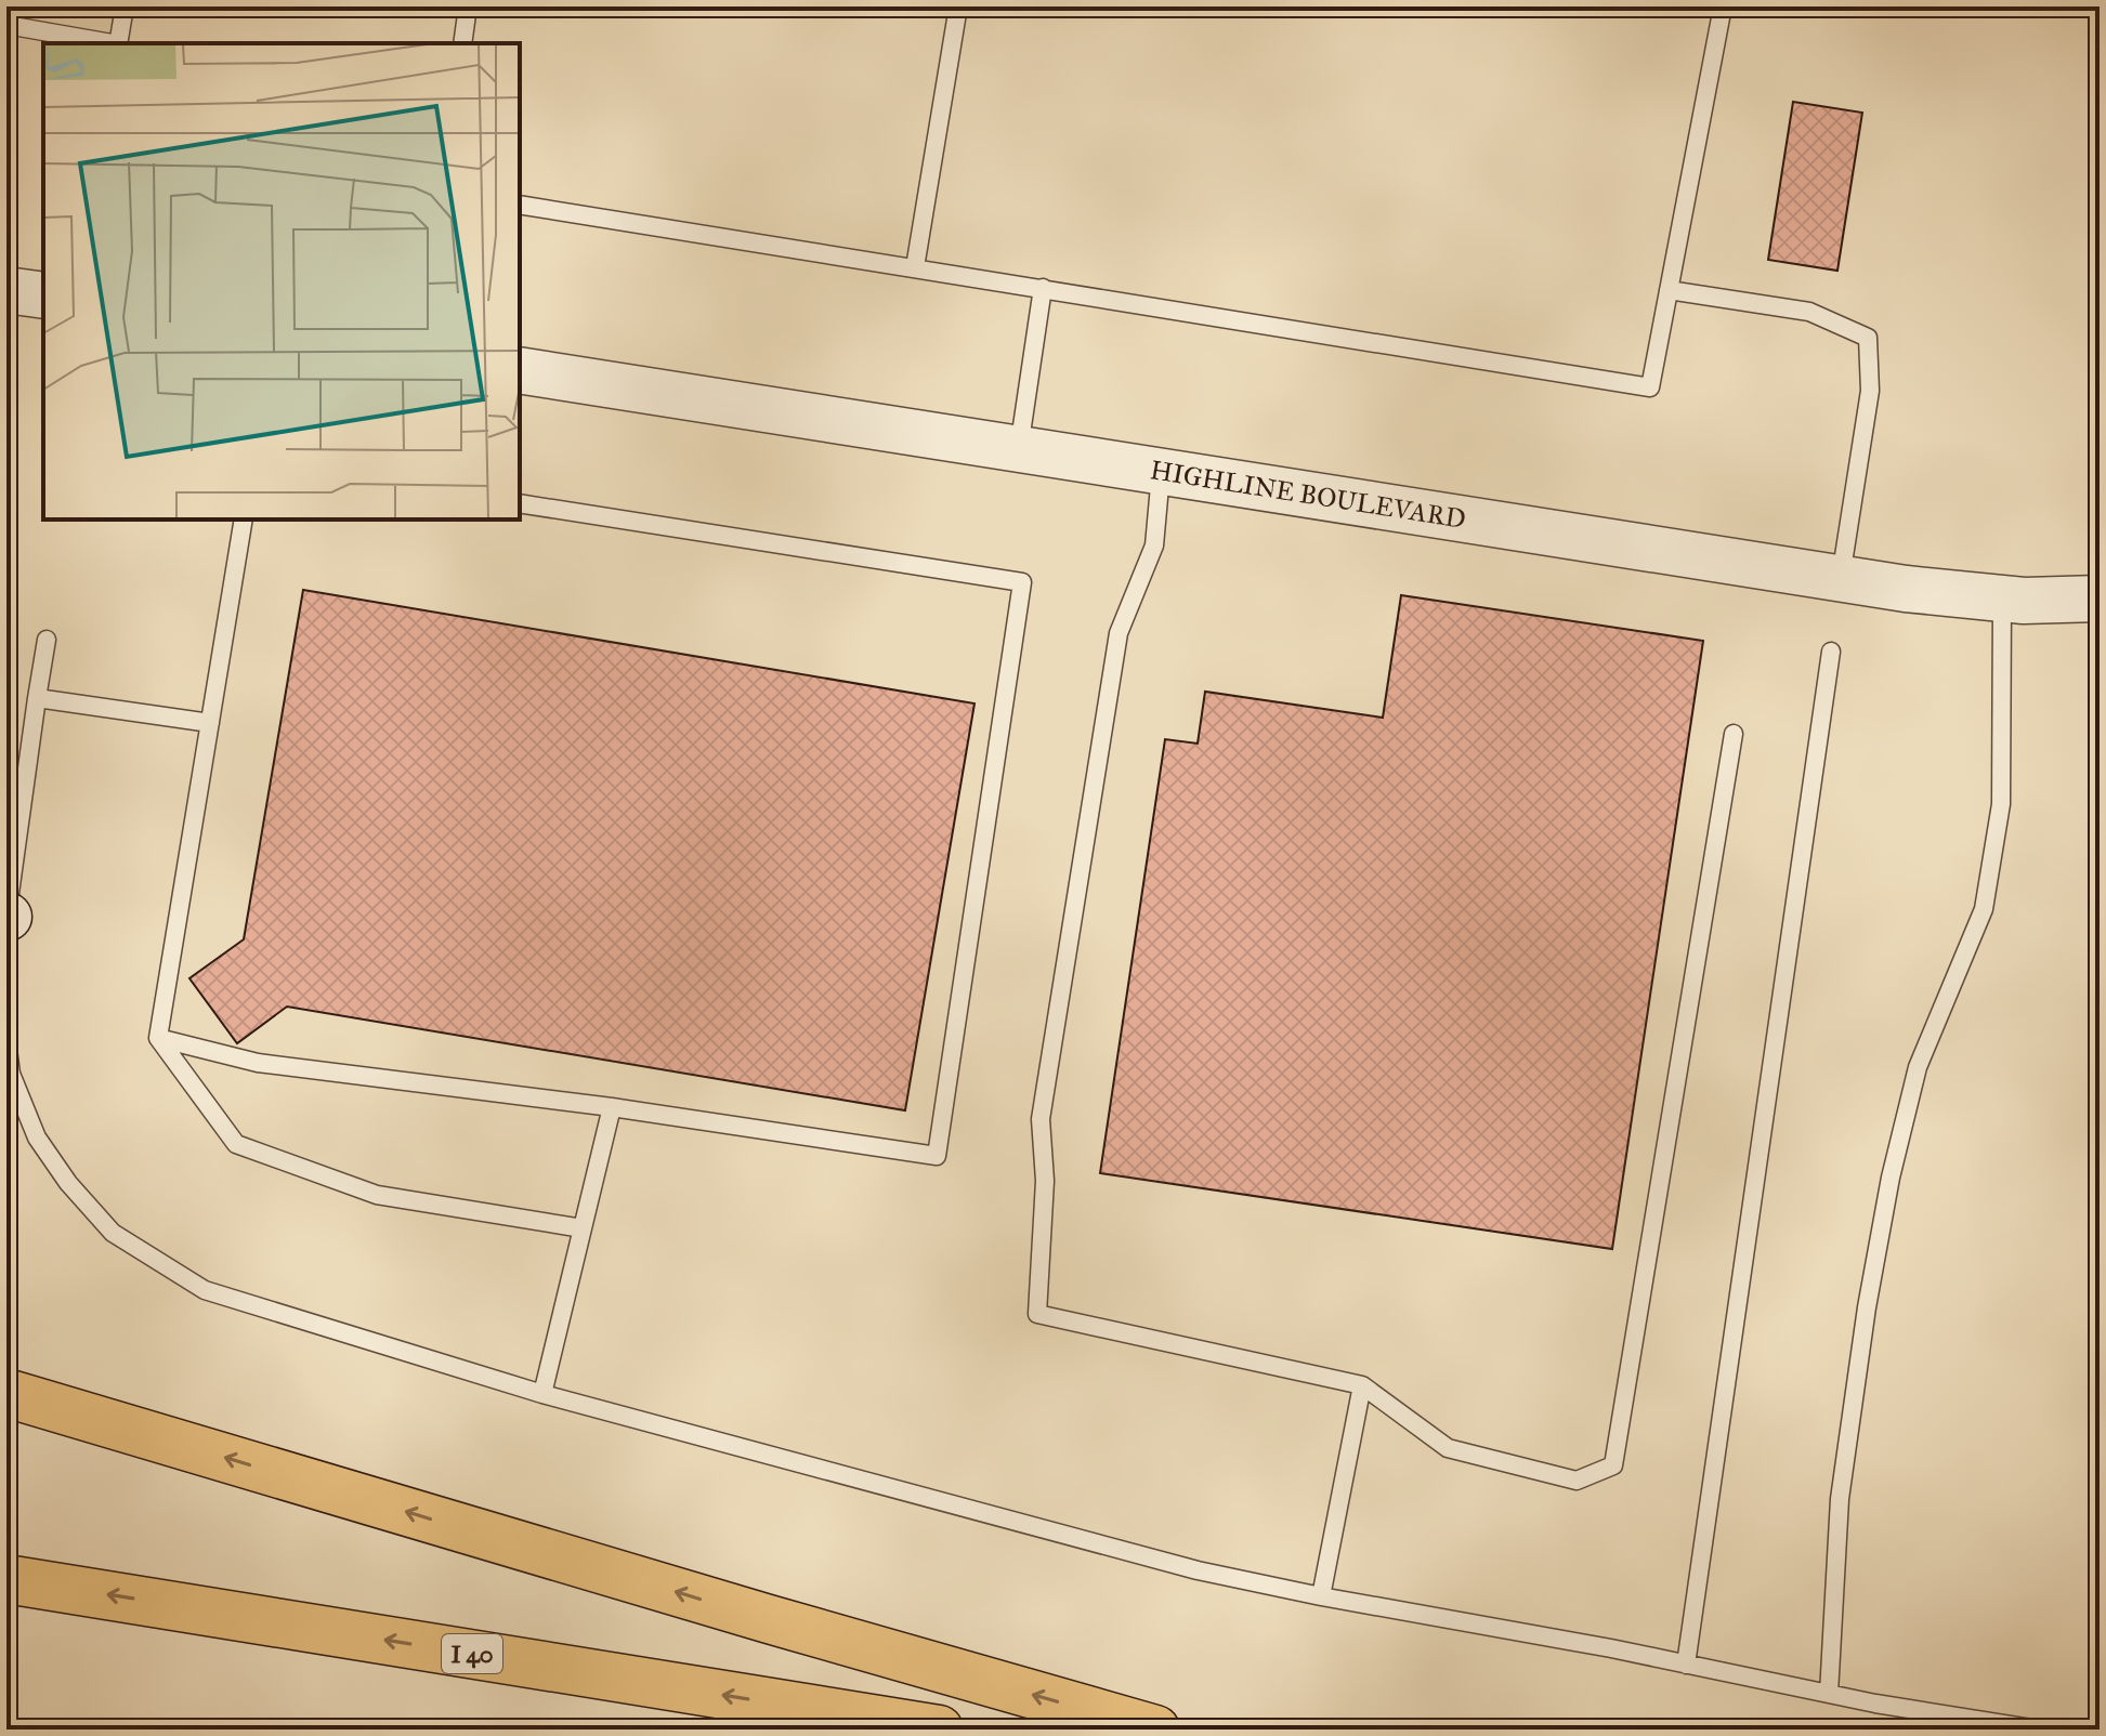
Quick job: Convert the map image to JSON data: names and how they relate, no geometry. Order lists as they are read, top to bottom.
{
  "streets": {
    "highway": ["I 40"],
    "street": ["HIGHLINE BOULEVARD"]
  }
}
